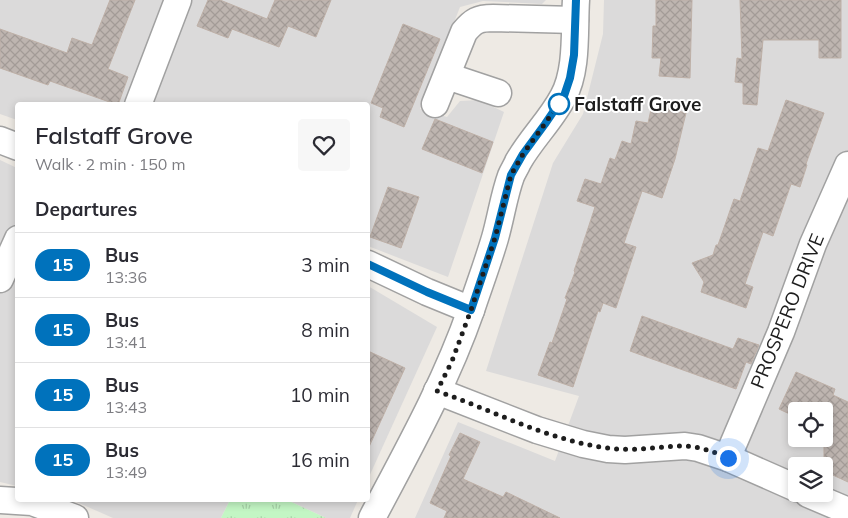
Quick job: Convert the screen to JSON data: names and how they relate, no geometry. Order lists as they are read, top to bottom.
{
  "streets": {
    "street": ["PROSPERO DRIVE"]
  },
  "places": ["Falstaff Grove"],
  "lines": ["bus line 15"],
  "page": {
    "heading": [
      ["Falstaff Grove", "Walk · 2 min · 150 m"],
      "Departures"
    ],
    "list": [
      {
        "mark": "15",
        "name": "Bus",
        "note": "13:36",
        "value": "3 min"
      },
      {
        "mark": "15",
        "name": "Bus",
        "note": "13:41",
        "value": "8 min"
      },
      {
        "mark": "15",
        "name": "Bus",
        "note": "13:43",
        "value": "10 min"
      },
      {
        "mark": "15",
        "name": "Bus",
        "note": "13:49",
        "value": "16 min"
      }
    ]
  }
}
